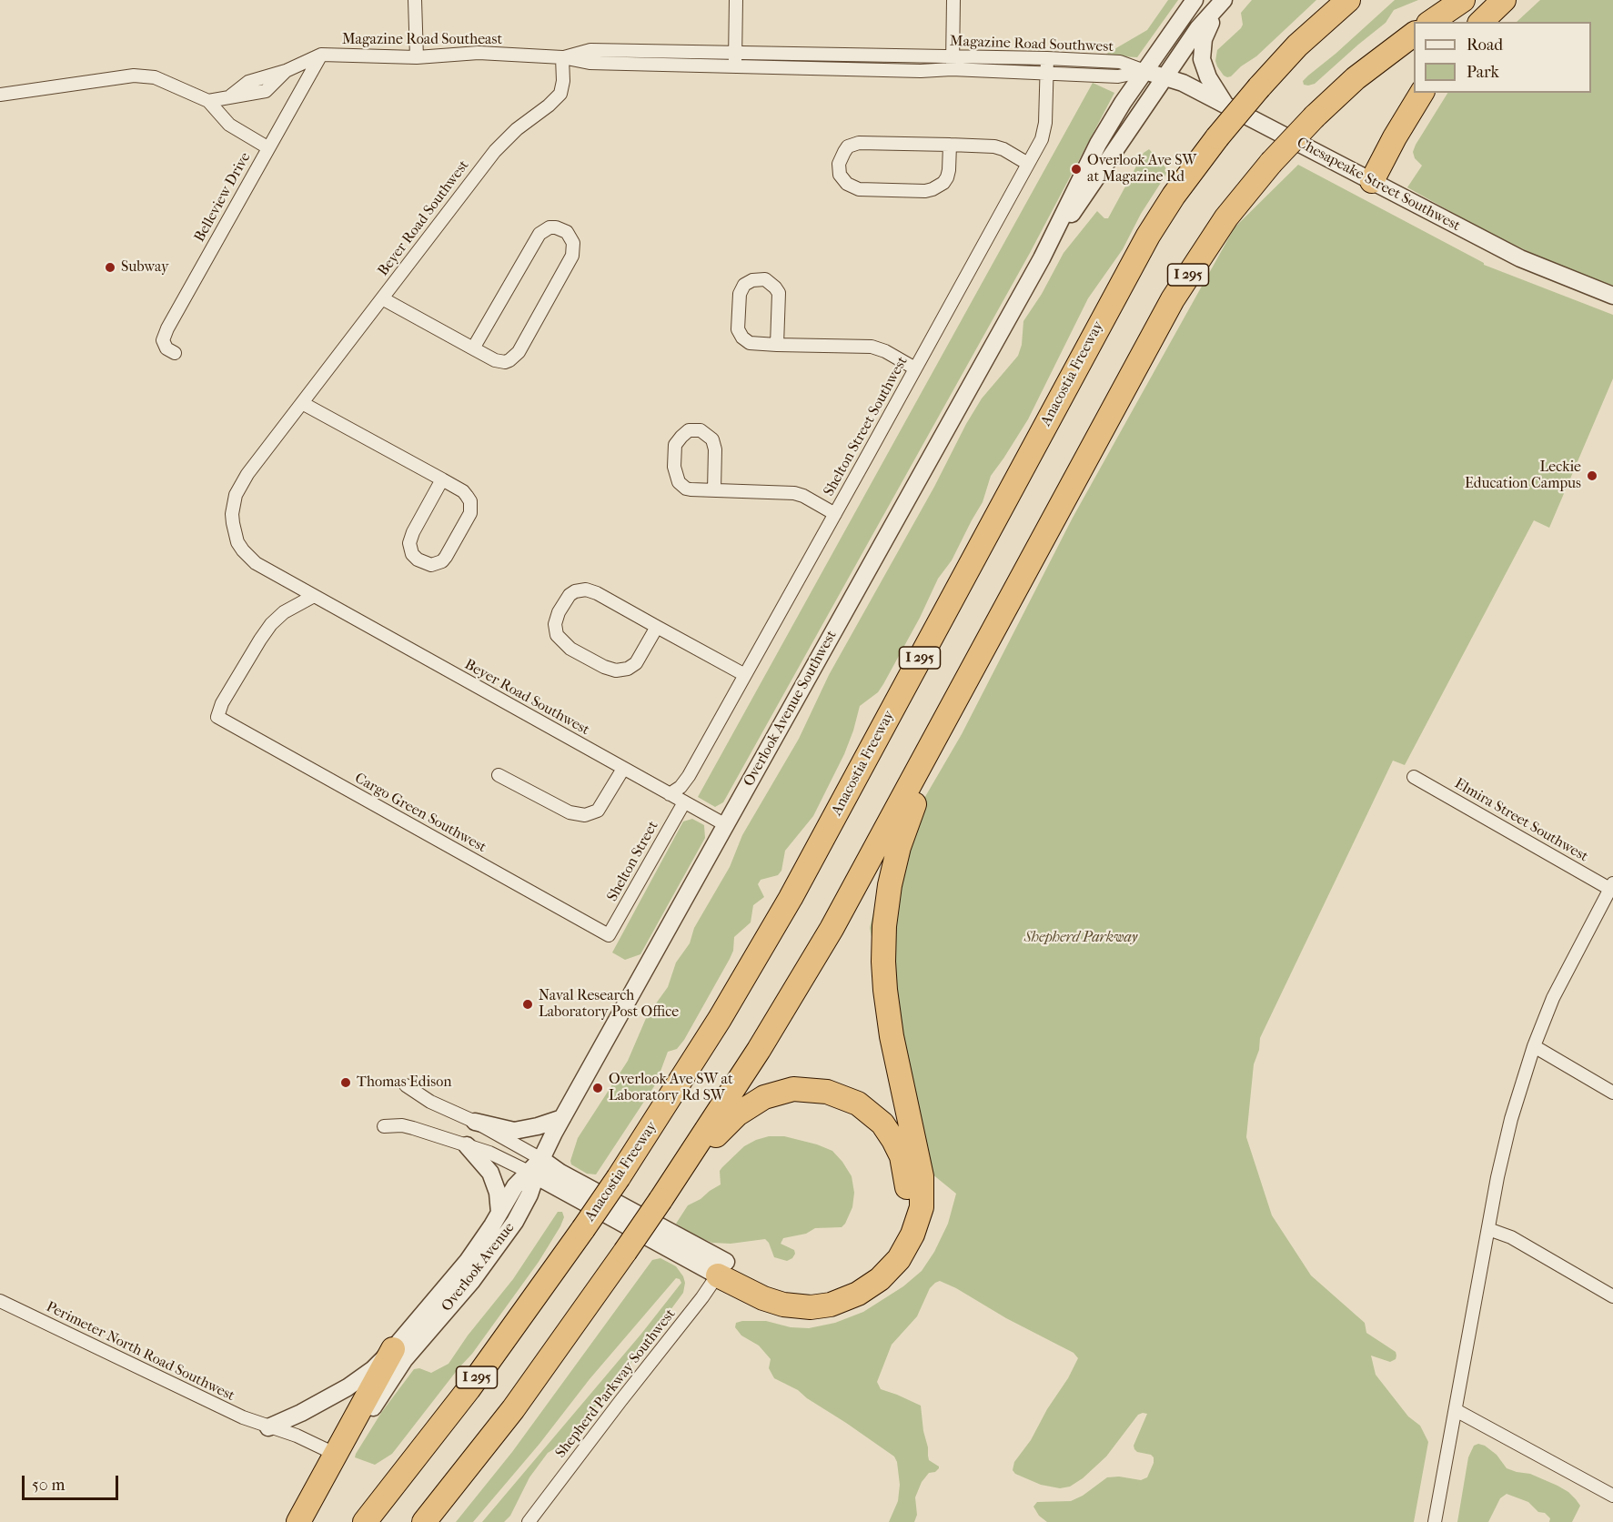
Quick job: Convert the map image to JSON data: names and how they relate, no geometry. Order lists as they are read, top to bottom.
{
  "streets": {
    "highway": ["I 295", "Anacostia Freeway"],
    "street": [
      "Magazine Road Southeast",
      "Magazine Road Southwest",
      "Chesapeake Street Southwest",
      "Belleview Drive",
      "Beyer Road Southwest",
      "Shelton Street Southwest",
      "Overlook Avenue Southwest",
      "Cargo Green Southwest",
      "Elmira Street Southwest",
      "Shelton Street",
      "Overlook Avenue",
      "Perimeter North Road Southwest",
      "Shepherd Parkway Southwest"
    ]
  },
  "crossings": [
    ["Magazine Road Southeast", "Magazine Road Southwest"],
    ["Magazine Road Southeast", "Belleview Drive"],
    ["Magazine Road Southeast", "Beyer Road Southwest"],
    ["Magazine Road Southwest", "Chesapeake Street Southwest"],
    ["Magazine Road Southwest", "Beyer Road Southwest"],
    ["Magazine Road Southwest", "Shelton Street Southwest"],
    ["Magazine Road Southwest", "Overlook Avenue Southwest"],
    ["Chesapeake Street Southwest", "Overlook Avenue Southwest"],
    ["Beyer Road Southwest", "Shelton Street Southwest"],
    ["Beyer Road Southwest", "Overlook Avenue Southwest"],
    ["Beyer Road Southwest", "Cargo Green Southwest"],
    ["Beyer Road Southwest", "Shelton Street"],
    ["Overlook Avenue Southwest", "Overlook Avenue"],
    ["Cargo Green Southwest", "Shelton Street"],
    ["Overlook Avenue", "Perimeter North Road Southwest"]
  ],
  "parks": ["Shepherd Parkway"],
  "places": [
    "Overlook Ave SW at Magazine Rd",
    "Subway",
    "Leckie Education Campus",
    "Naval Research Laboratory Post Office",
    "Thomas Edison",
    "Overlook Ave SW at Laboratory Rd SW"
  ],
  "legend": ["Road", "Park"],
  "scale_bar": "50 m"
}
